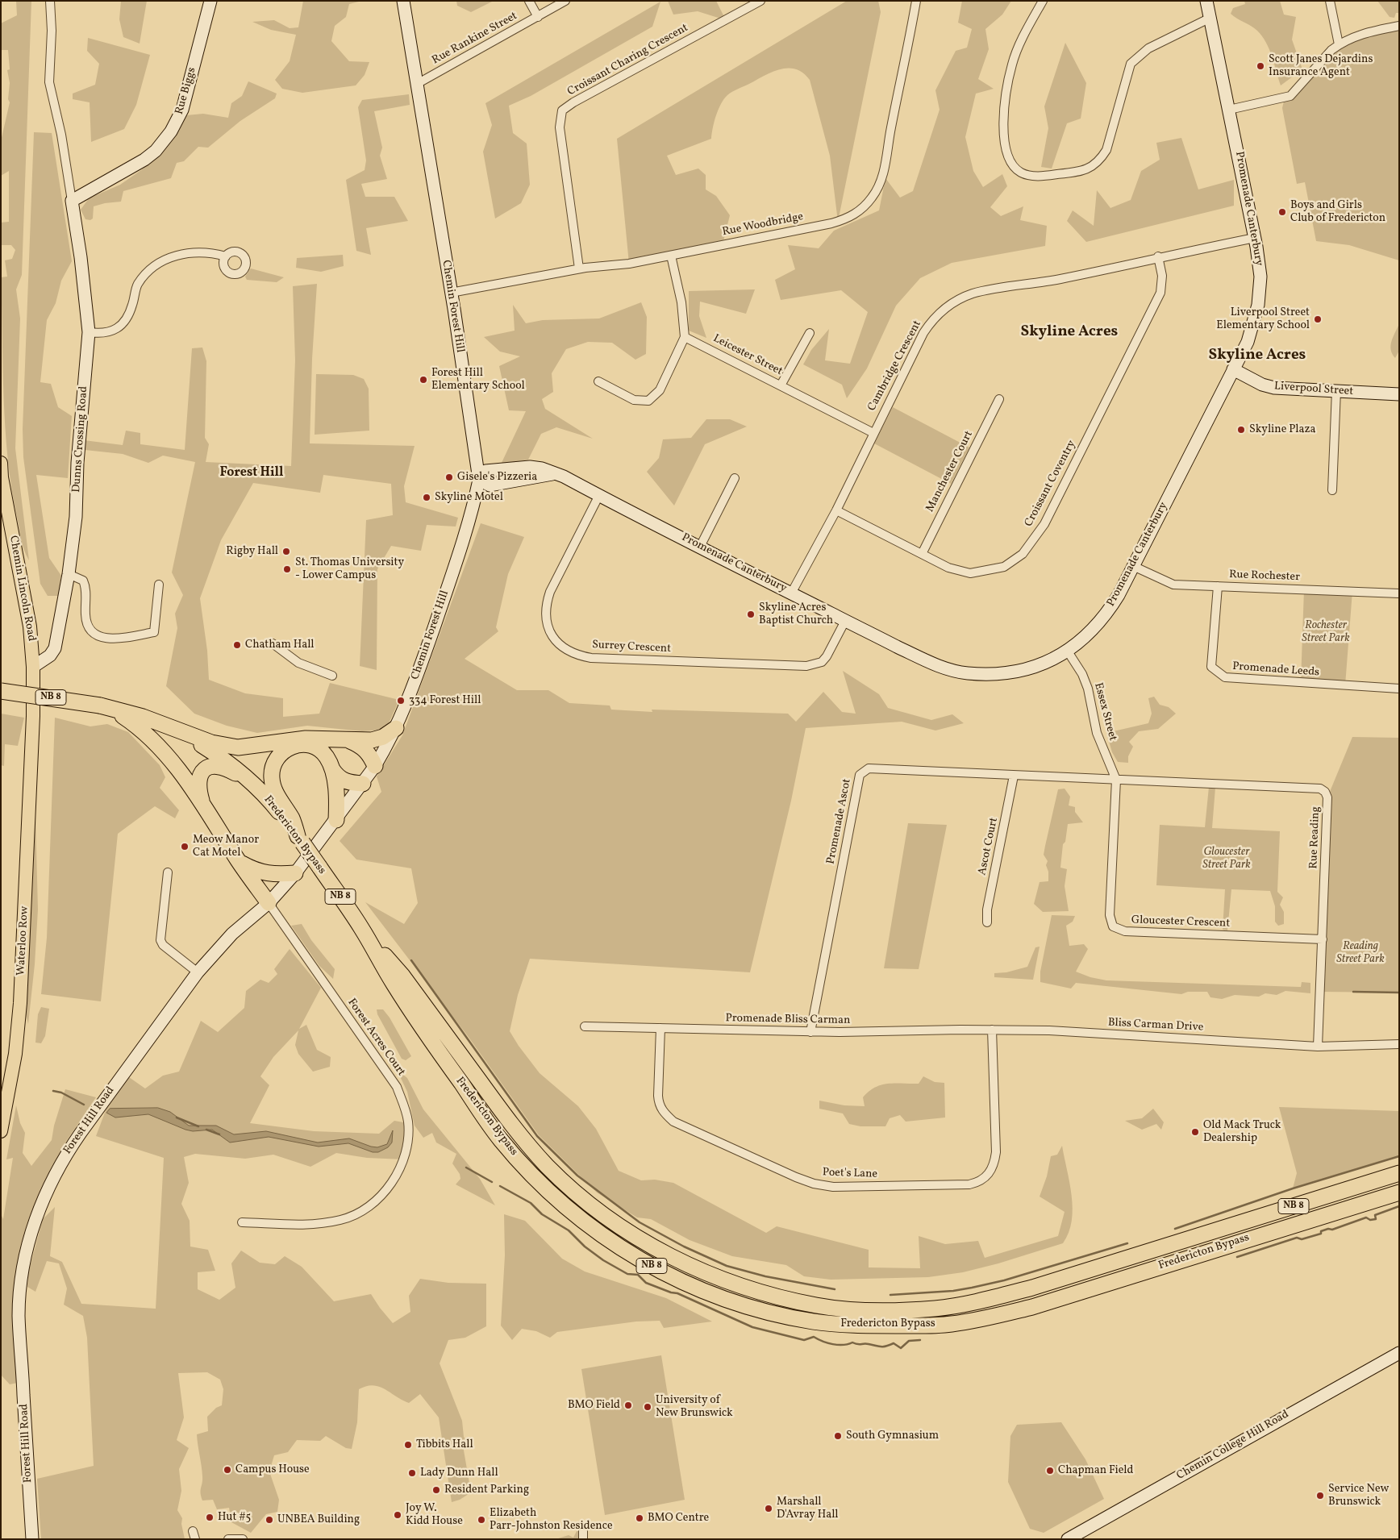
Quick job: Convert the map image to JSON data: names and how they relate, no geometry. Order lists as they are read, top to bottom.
{
  "streets": {
    "highway": ["NB 8", "Fredericton Bypass"],
    "main road": ["Chemin Lincoln Road", "Waterloo Row"],
    "street": [
      "Rue Rankine Street",
      "Croissant Charing Crescent",
      "Rue Biggs",
      "Promenade Canterbury",
      "Rue Woodbridge",
      "Chemin Forest Hill",
      "Leicester Street",
      "Cambridge Crescent",
      "Liverpool Street",
      "Dunns Crossing Road",
      "Manchester Court",
      "Croissant Coventry",
      "Rue Rochester",
      "Surrey Crescent",
      "Promenade Leeds",
      "Essex Street",
      "Promenade Ascot",
      "Rue Reading",
      "Ascot Court",
      "Gloucester Crescent",
      "Promenade Bliss Carman",
      "Bliss Carman Drive",
      "Forest Acres Court",
      "Forest Hill Road",
      "Poet's Lane",
      "Chemin College Hill Road"
    ]
  },
  "crossings": [
    ["Rue Rankine Street", "Chemin Forest Hill"],
    ["Croissant Charing Crescent", "Rue Woodbridge"],
    ["Rue Biggs", "Dunns Crossing Road"],
    ["Promenade Canterbury", "Chemin Forest Hill"],
    ["Promenade Canterbury", "Cambridge Crescent"],
    ["Promenade Canterbury", "Liverpool Street"],
    ["Promenade Canterbury", "Rue Rochester"],
    ["Promenade Canterbury", "Surrey Crescent"],
    ["Promenade Canterbury", "Essex Street"],
    ["Rue Woodbridge", "Chemin Forest Hill"],
    ["Chemin Forest Hill", "Forest Hill Road"],
    ["Leicester Street", "Cambridge Crescent"],
    ["Cambridge Crescent", "Croissant Coventry"],
    ["Dunns Crossing Road", "Chemin Lincoln Road"],
    ["Manchester Court", "Croissant Coventry"],
    ["Rue Rochester", "Promenade Leeds"],
    ["Chemin Lincoln Road", "Waterloo Row"],
    ["NB 8", "Fredericton Bypass"],
    ["Essex Street", "Promenade Ascot"],
    ["Essex Street", "Rue Reading"],
    ["Essex Street", "Gloucester Crescent"],
    ["Promenade Ascot", "Rue Reading"],
    ["Promenade Ascot", "Ascot Court"],
    ["Promenade Ascot", "Gloucester Crescent"],
    ["Promenade Ascot", "Promenade Bliss Carman"],
    ["Rue Reading", "Gloucester Crescent"],
    ["Rue Reading", "Bliss Carman Drive"],
    ["Promenade Bliss Carman", "Bliss Carman Drive"],
    ["Promenade Bliss Carman", "Poet's Lane"],
    ["Bliss Carman Drive", "Poet's Lane"],
    ["Forest Acres Court", "Forest Hill Road"]
  ],
  "districts": ["Skyline Acres", "Skyline Acres", "Forest Hill"],
  "parks": ["Rochester Street Park", "Gloucester Street Park", "Reading Street Park"],
  "places": [
    "Scott Janes Dejardins Insurance Agent",
    "Boys and Girls Club of Fredericton",
    "Liverpool Street Elementary School",
    "Forest Hill Elementary School",
    "Skyline Plaza",
    "Gisele's Pizzeria",
    "Skyline Motel",
    "Rigby Hall",
    "St. Thomas University - Lower Campus",
    "Skyline Acres Baptist Church",
    "Chatham Hall",
    "334 Forest Hill",
    "Meow Manor Cat Motel",
    "Old Mack Truck Dealership",
    "BMO Field",
    "University of New Brunswick",
    "South Gymnasium",
    "Tibbits Hall",
    "Campus House",
    "Chapman Field",
    "Lady Dunn Hall",
    "Resident Parking",
    "Service New Brunswick",
    "Marshall D'Avray Hall",
    "Joy W. Kidd House",
    "Hut #5",
    "BMO Centre",
    "UNBEA Building",
    "Elizabeth Parr-Johnston Residence"
  ]
}
